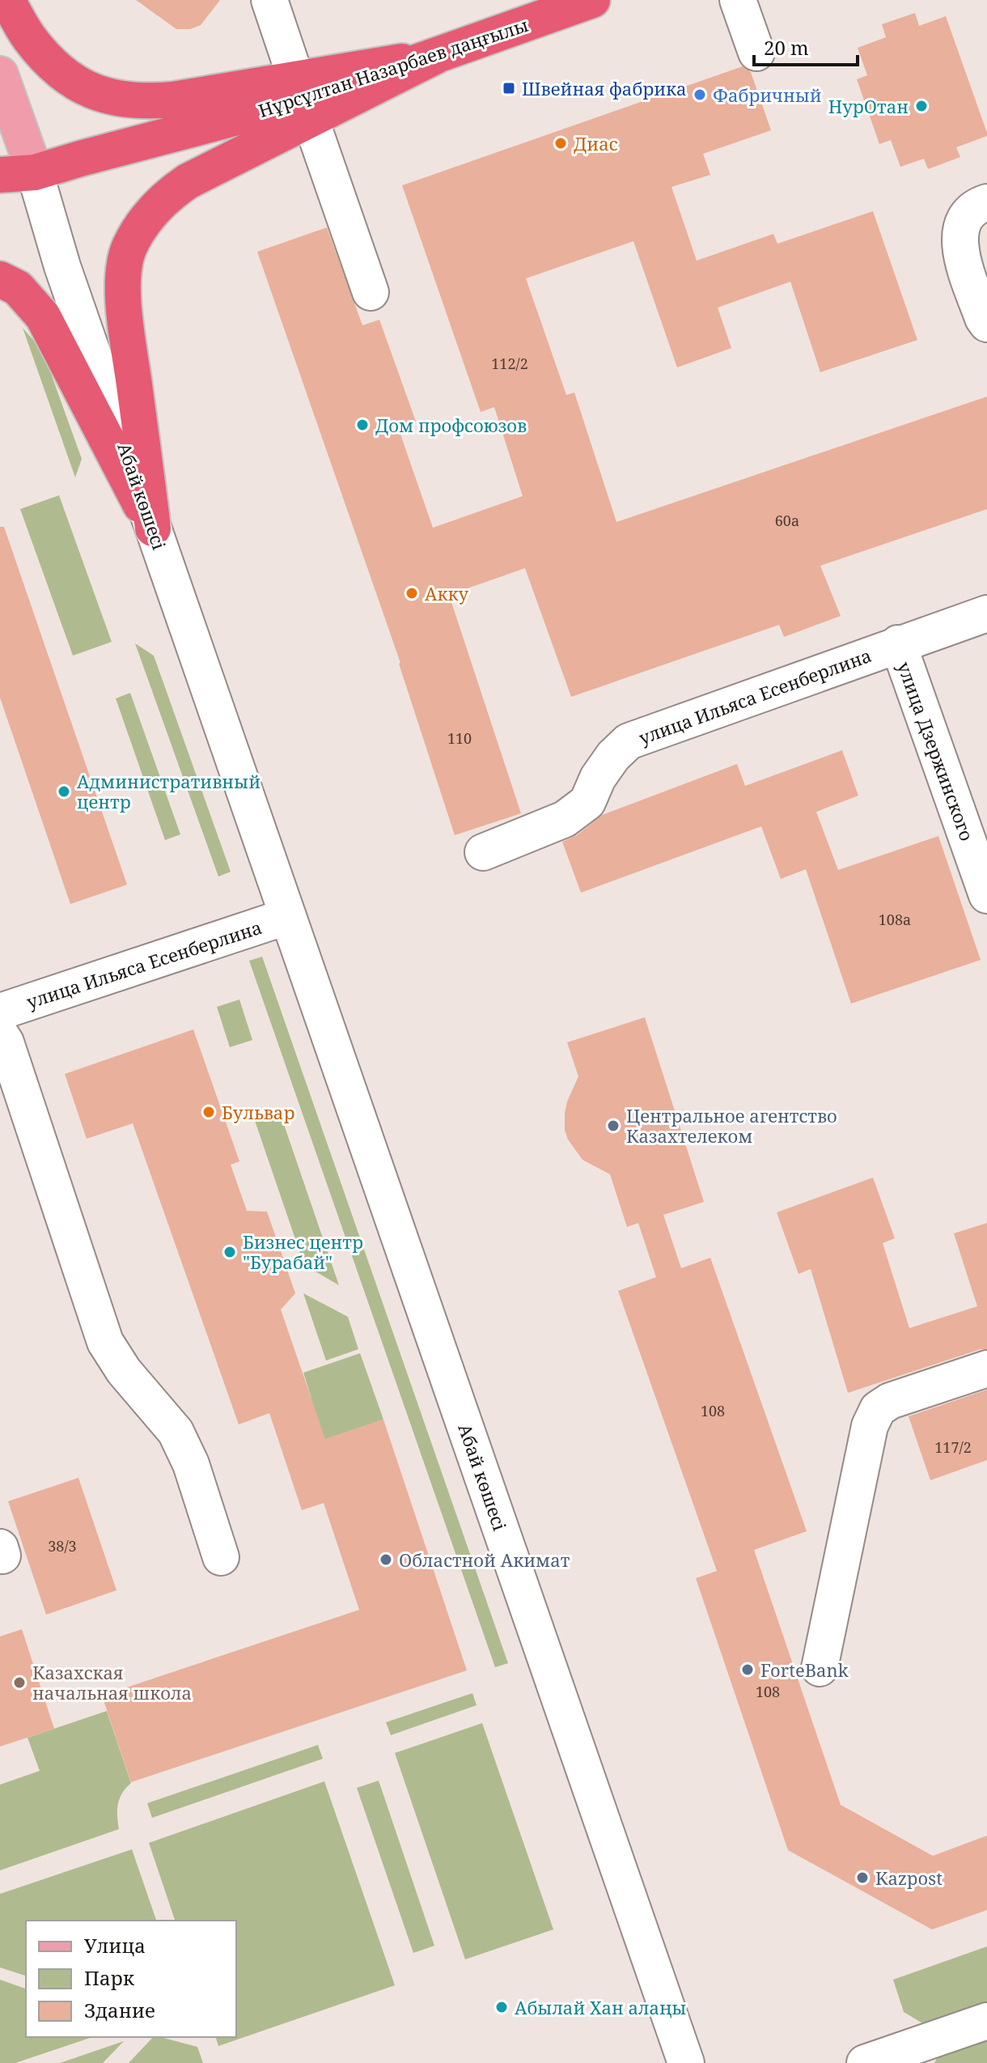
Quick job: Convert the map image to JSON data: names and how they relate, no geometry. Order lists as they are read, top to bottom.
{
  "streets": {
    "highway": ["Нұрсұлтан Назарбаев даңғылы"],
    "main road": ["Абай көшесі"],
    "street": ["улица Ильяса Есенберлина", "улица Дзержинского"]
  },
  "crossings": [
    ["Нұрсұлтан Назарбаев даңғылы", "Абай көшесі"],
    ["Абай көшесі", "улица Ильяса Есенберлина"],
    ["улица Ильяса Есенберлина", "улица Дзержинского"]
  ],
  "places": {
    "transit": ["Швейная фабрика"],
    "other": [
      "Фабричный",
      "НурОтан",
      "Диас",
      "Дом профсоюзов",
      "Акку",
      "Административный центр",
      "Бульвар",
      "Центральное агентство Казахтелеком",
      "Бизнес центр \"Бурабай\"",
      "Областной Акимат",
      "ForteBank",
      "Казахская начальная школа",
      "Kazpost",
      "Абылай Хан алаңы"
    ]
  },
  "house_numbers": [
    "112/2",
    "60а",
    "110",
    "108а",
    "108",
    "117/2",
    "38/3",
    "108"
  ],
  "legend": ["Улица", "Парк", "Здание"],
  "scale_bar": "20 m"
}
